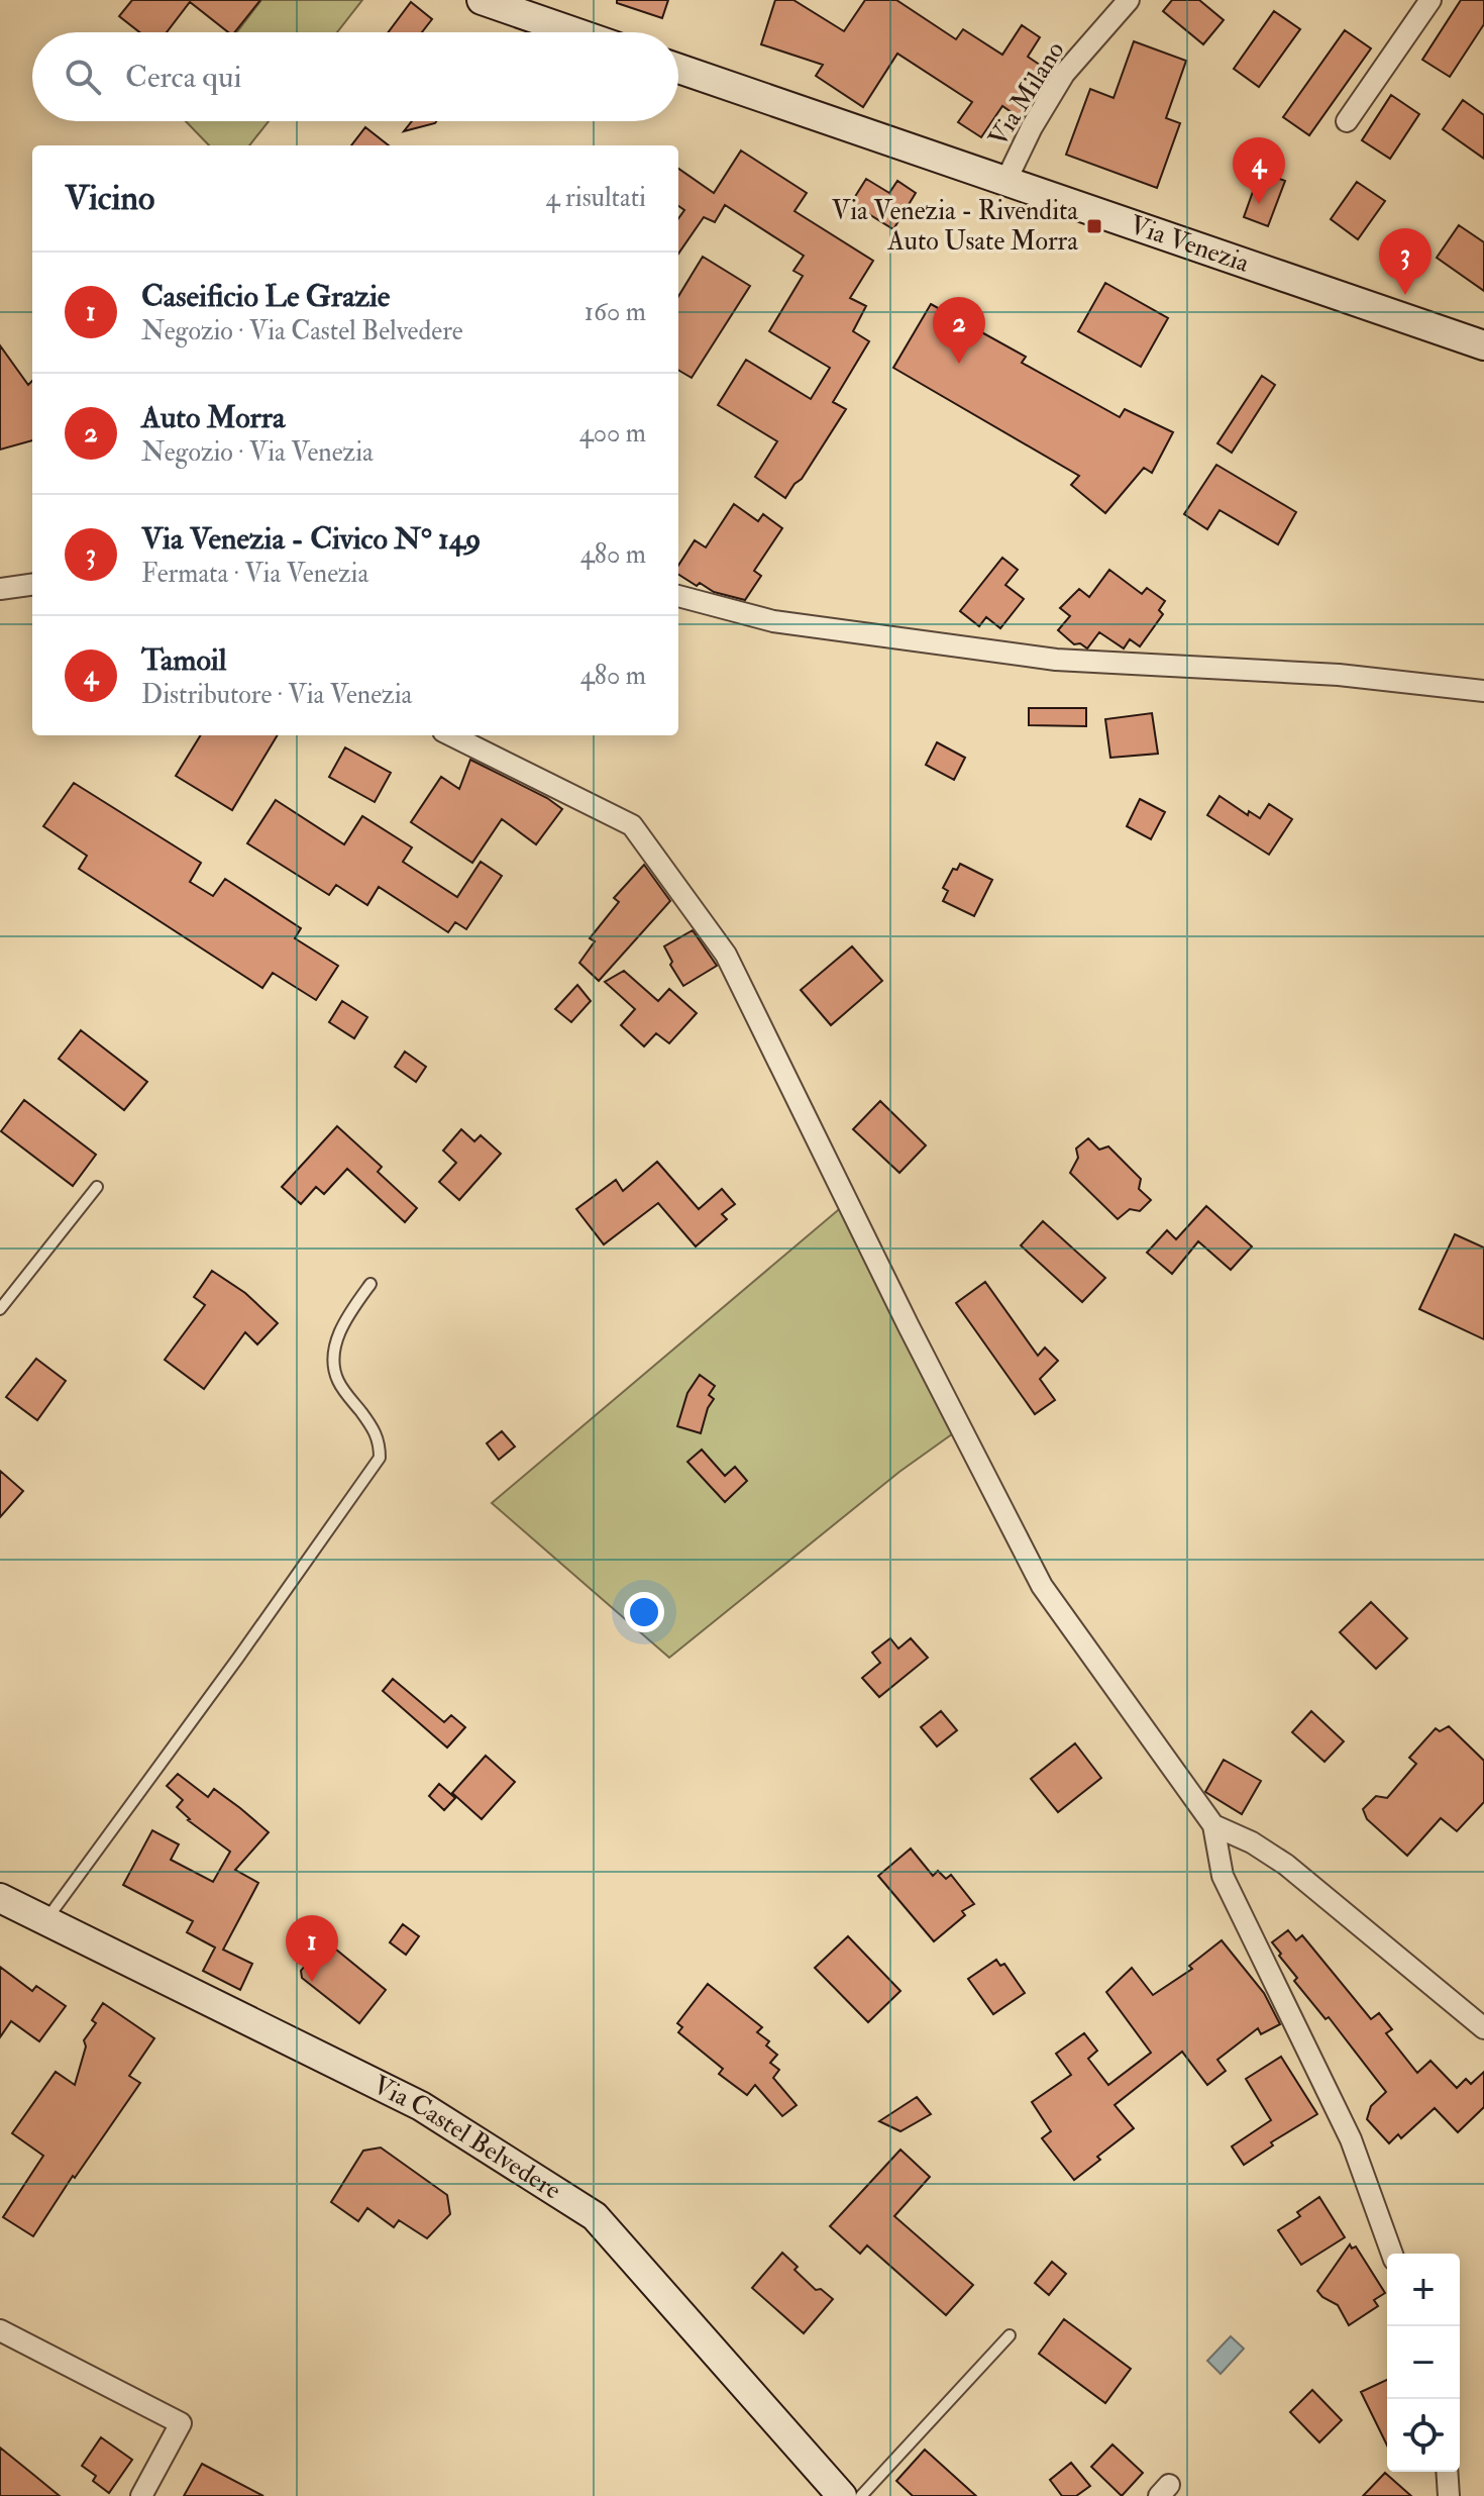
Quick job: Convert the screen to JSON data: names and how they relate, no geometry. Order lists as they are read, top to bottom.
{
  "streets": {
    "street": ["Via Milano", "Via Venezia", "Via Castel Belvedere"]
  },
  "crossings": [
    ["Via Milano", "Via Venezia"]
  ],
  "places": {
    "transit": ["Via Venezia - Rivendita Auto Usate Morra"]
  },
  "page": {
    "search": "Cerca qui",
    "pins": [
      "4",
      "3",
      "2",
      "1"
    ],
    "heading": ["Vicino", "4 risultati"],
    "list": [
      {
        "mark": "1",
        "name": "Caseificio Le Grazie",
        "note": "Negozio · Via Castel Belvedere",
        "value": "160 m"
      },
      {
        "mark": "2",
        "name": "Auto Morra",
        "note": "Negozio · Via Venezia",
        "value": "400 m"
      },
      {
        "mark": "3",
        "name": "Via Venezia - Civico N° 149",
        "note": "Fermata · Via Venezia",
        "value": "480 m"
      },
      {
        "mark": "4",
        "name": "Tamoil",
        "note": "Distributore · Via Venezia",
        "value": "480 m"
      }
    ],
    "map_buttons": ["+", "−"]
  }
}
